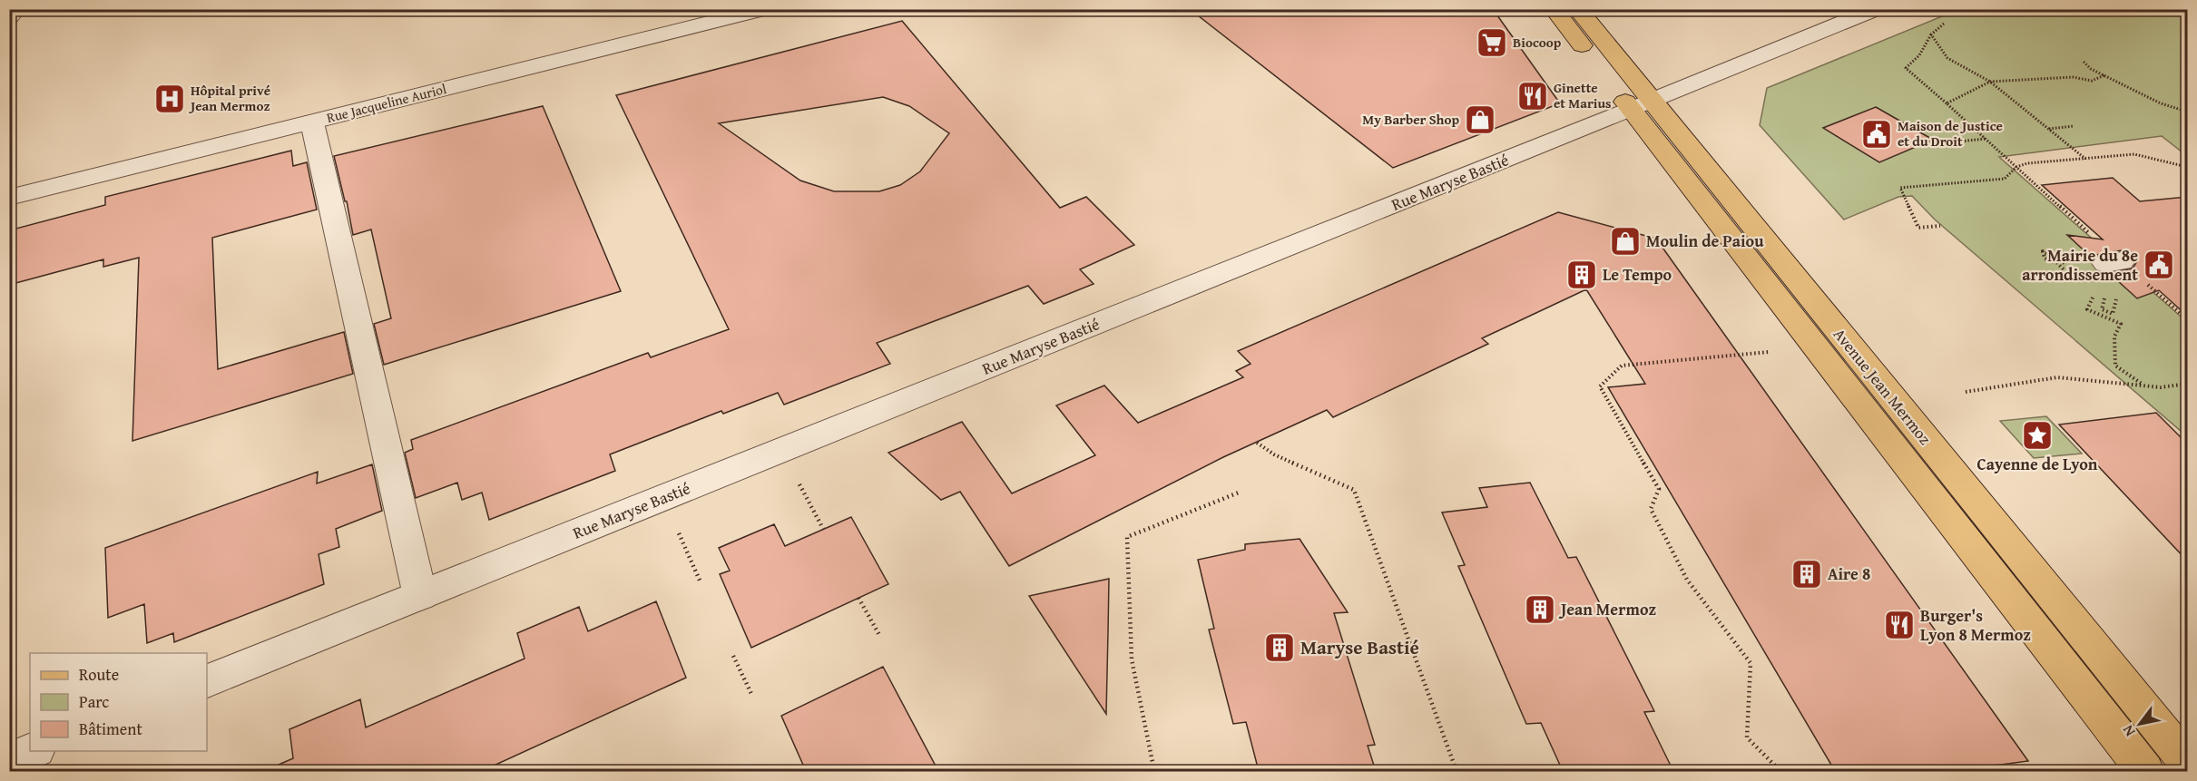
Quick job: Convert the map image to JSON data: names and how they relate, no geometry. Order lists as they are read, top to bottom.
{
  "streets": {
    "main road": ["Avenue Jean Mermoz"],
    "street": ["Rue Jacqueline Auriol", "Rue Maryse Bastié"]
  },
  "crossings": [
    ["Rue Maryse Bastié", "Avenue Jean Mermoz"]
  ],
  "places": {
    "supermarket": ["Biocoop"],
    "restaurant": ["Ginette et Marius", "Burger's Lyon 8 Mermoz"],
    "hospital": ["Hôpital privé Jean Mermoz"],
    "shop": ["My Barber Shop", "Moulin de Paiou"],
    "public building": ["Maison de Justice et du Droit", "Mairie du 8e arrondissement"],
    "building": [
      "Le Tempo",
      "Aire 8",
      "Jean Mermoz",
      "Maryse Bastié"
    ],
    "place": ["Cayenne de Lyon"]
  },
  "legend": ["Route", "Parc", "Bâtiment"],
  "north": "bottom left"
}
